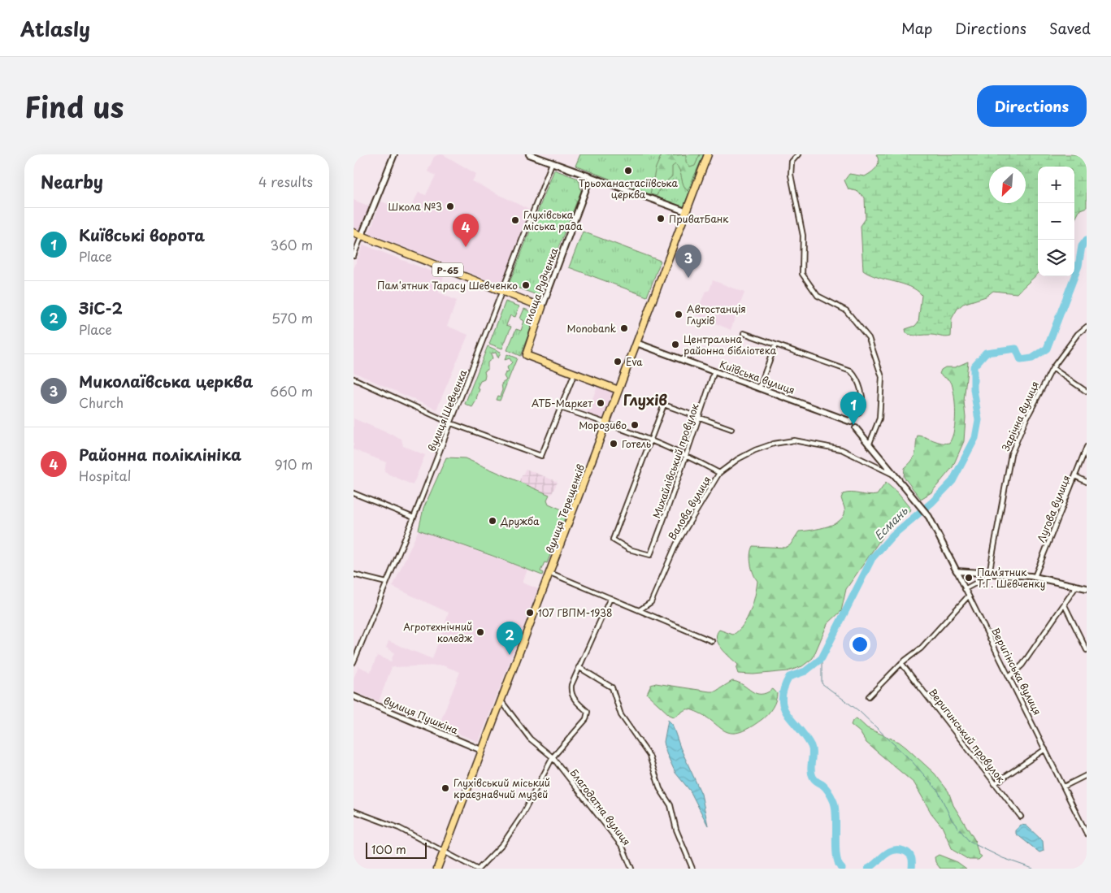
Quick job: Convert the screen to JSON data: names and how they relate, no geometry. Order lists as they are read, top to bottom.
{
  "streets": {
    "main road": ["Р-65", "площа Рудченка", "вулиця Терещенків"],
    "street": [
      "Київська вулиця",
      "вулиця Шевченка",
      "Зарічна вулиця",
      "Михайлівський провулок",
      "Валова вулиця",
      "Лугова вулиця",
      "Веригінська вулиця",
      "вулиця Пушкіна",
      "Веригинський провулок",
      "Благодатна вулиця"
    ]
  },
  "crossings": [
    ["Р-65", "площа Рудченка"],
    ["Р-65", "вулиця Шевченка"],
    ["Київська вулиця", "Михайлівський провулок"],
    ["Київська вулиця", "вулиця Терещенків"],
    ["Валова вулиця", "Веригінська вулиця"],
    ["вулиця Терещенків", "вулиця Пушкіна"],
    ["вулиця Терещенків", "Благодатна вулиця"]
  ],
  "districts": ["Глухів"],
  "water": ["Есмань"],
  "places": [
    "Трьоханастасіївська церква",
    "Школа №3",
    "ПриватБанк",
    "Глухівська міська рада",
    "Пам'ятник Тарасу Шевченко",
    "Автостанція Глухів",
    "Monobank",
    "Центральна районна бібліотека",
    "Eva",
    "АТБ-Маркет",
    "Морозиво",
    "Готель",
    "Дружба",
    "Пам’ятник Т.Г. Шевченку",
    "107 ГВПМ-1938",
    "Агротехнічний коледж",
    "Глухівський міський краєзнавчий музей"
  ],
  "scale_bar": "100 m",
  "north": "bottom left",
  "page": {
    "header": "Atlasly",
    "nav": ["Map", "Directions", "Saved"],
    "title": "Find us",
    "buttons": "Directions",
    "heading": ["Nearby", "4 results"],
    "map_buttons": ["+", "−"],
    "list": [
      {
        "mark": "1",
        "name": "Київські ворота",
        "note": "Place",
        "value": "360 m"
      },
      {
        "mark": "2",
        "name": "ЗіС-2",
        "note": "Place",
        "value": "570 m"
      },
      {
        "mark": "3",
        "name": "Миколаївська церква",
        "note": "Church",
        "value": "660 m"
      },
      {
        "mark": "4",
        "name": "Районна поліклініка",
        "note": "Hospital",
        "value": "910 m"
      }
    ],
    "pins": [
      "4",
      "3",
      "1",
      "2"
    ],
    "scale": "100 m"
  }
}
